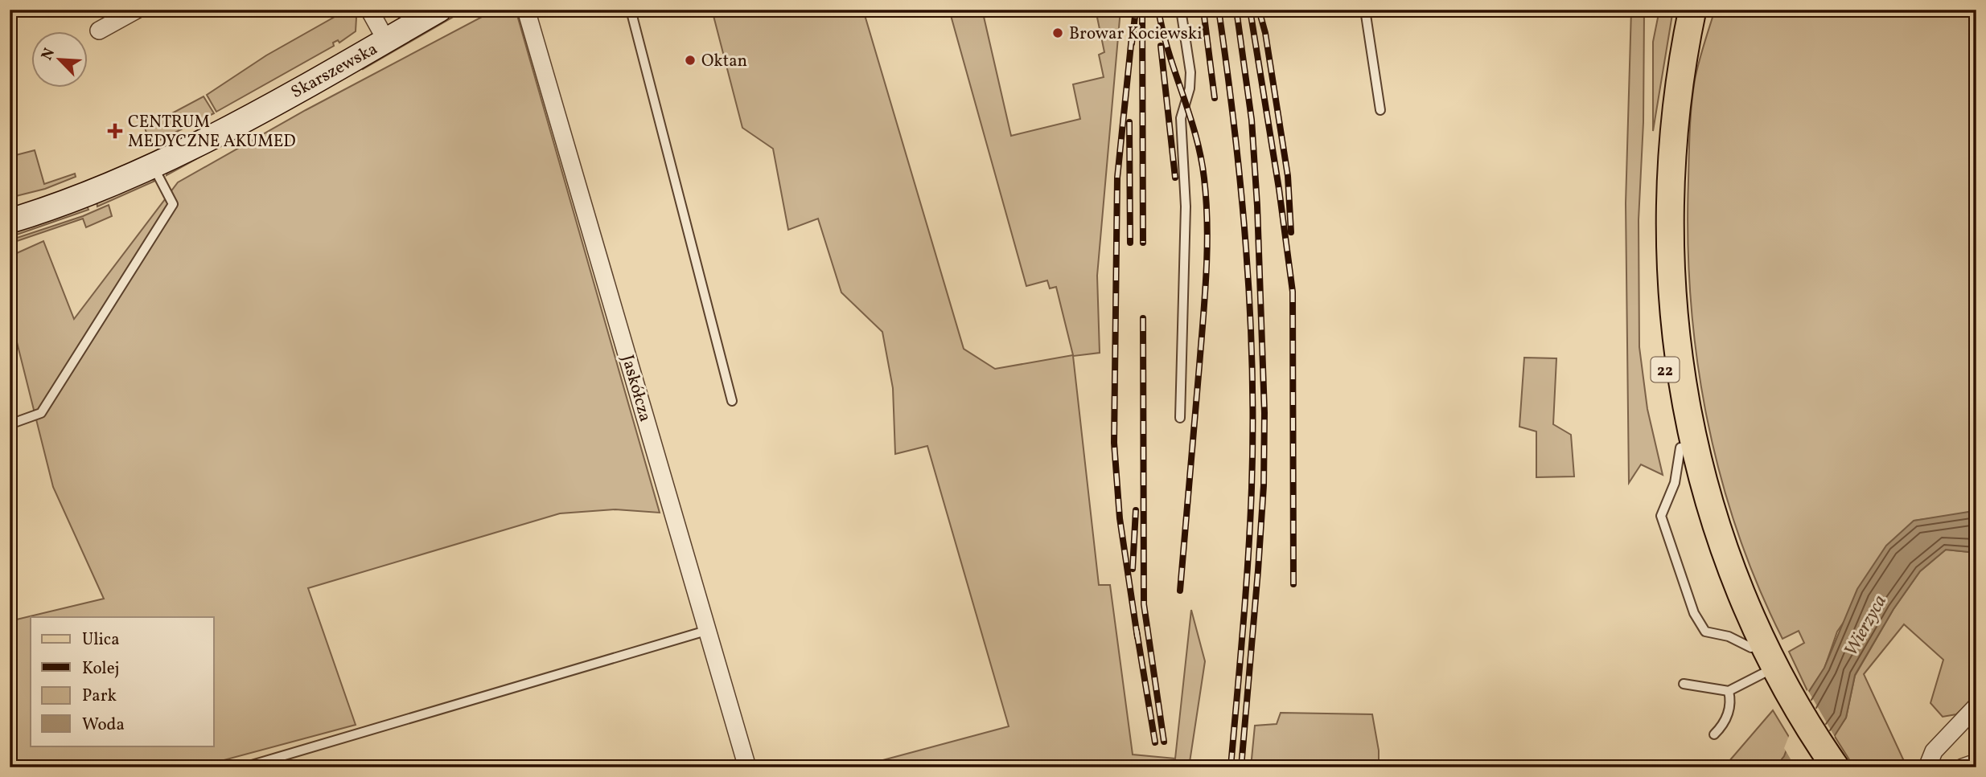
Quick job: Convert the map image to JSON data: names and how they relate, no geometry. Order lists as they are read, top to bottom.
{
  "streets": {
    "main road": ["Skarszewska", "22"],
    "street": ["Jaskółcza"]
  },
  "water": ["Wierzyca"],
  "places": {
    "other": ["Browar Kociewski", "Oktan"],
    "health": ["CENTRUM MEDYCZNE AKUMED"]
  },
  "legend": [
    "Ulica",
    "Kolej",
    "Park",
    "Woda"
  ],
  "north": "top left"
}
